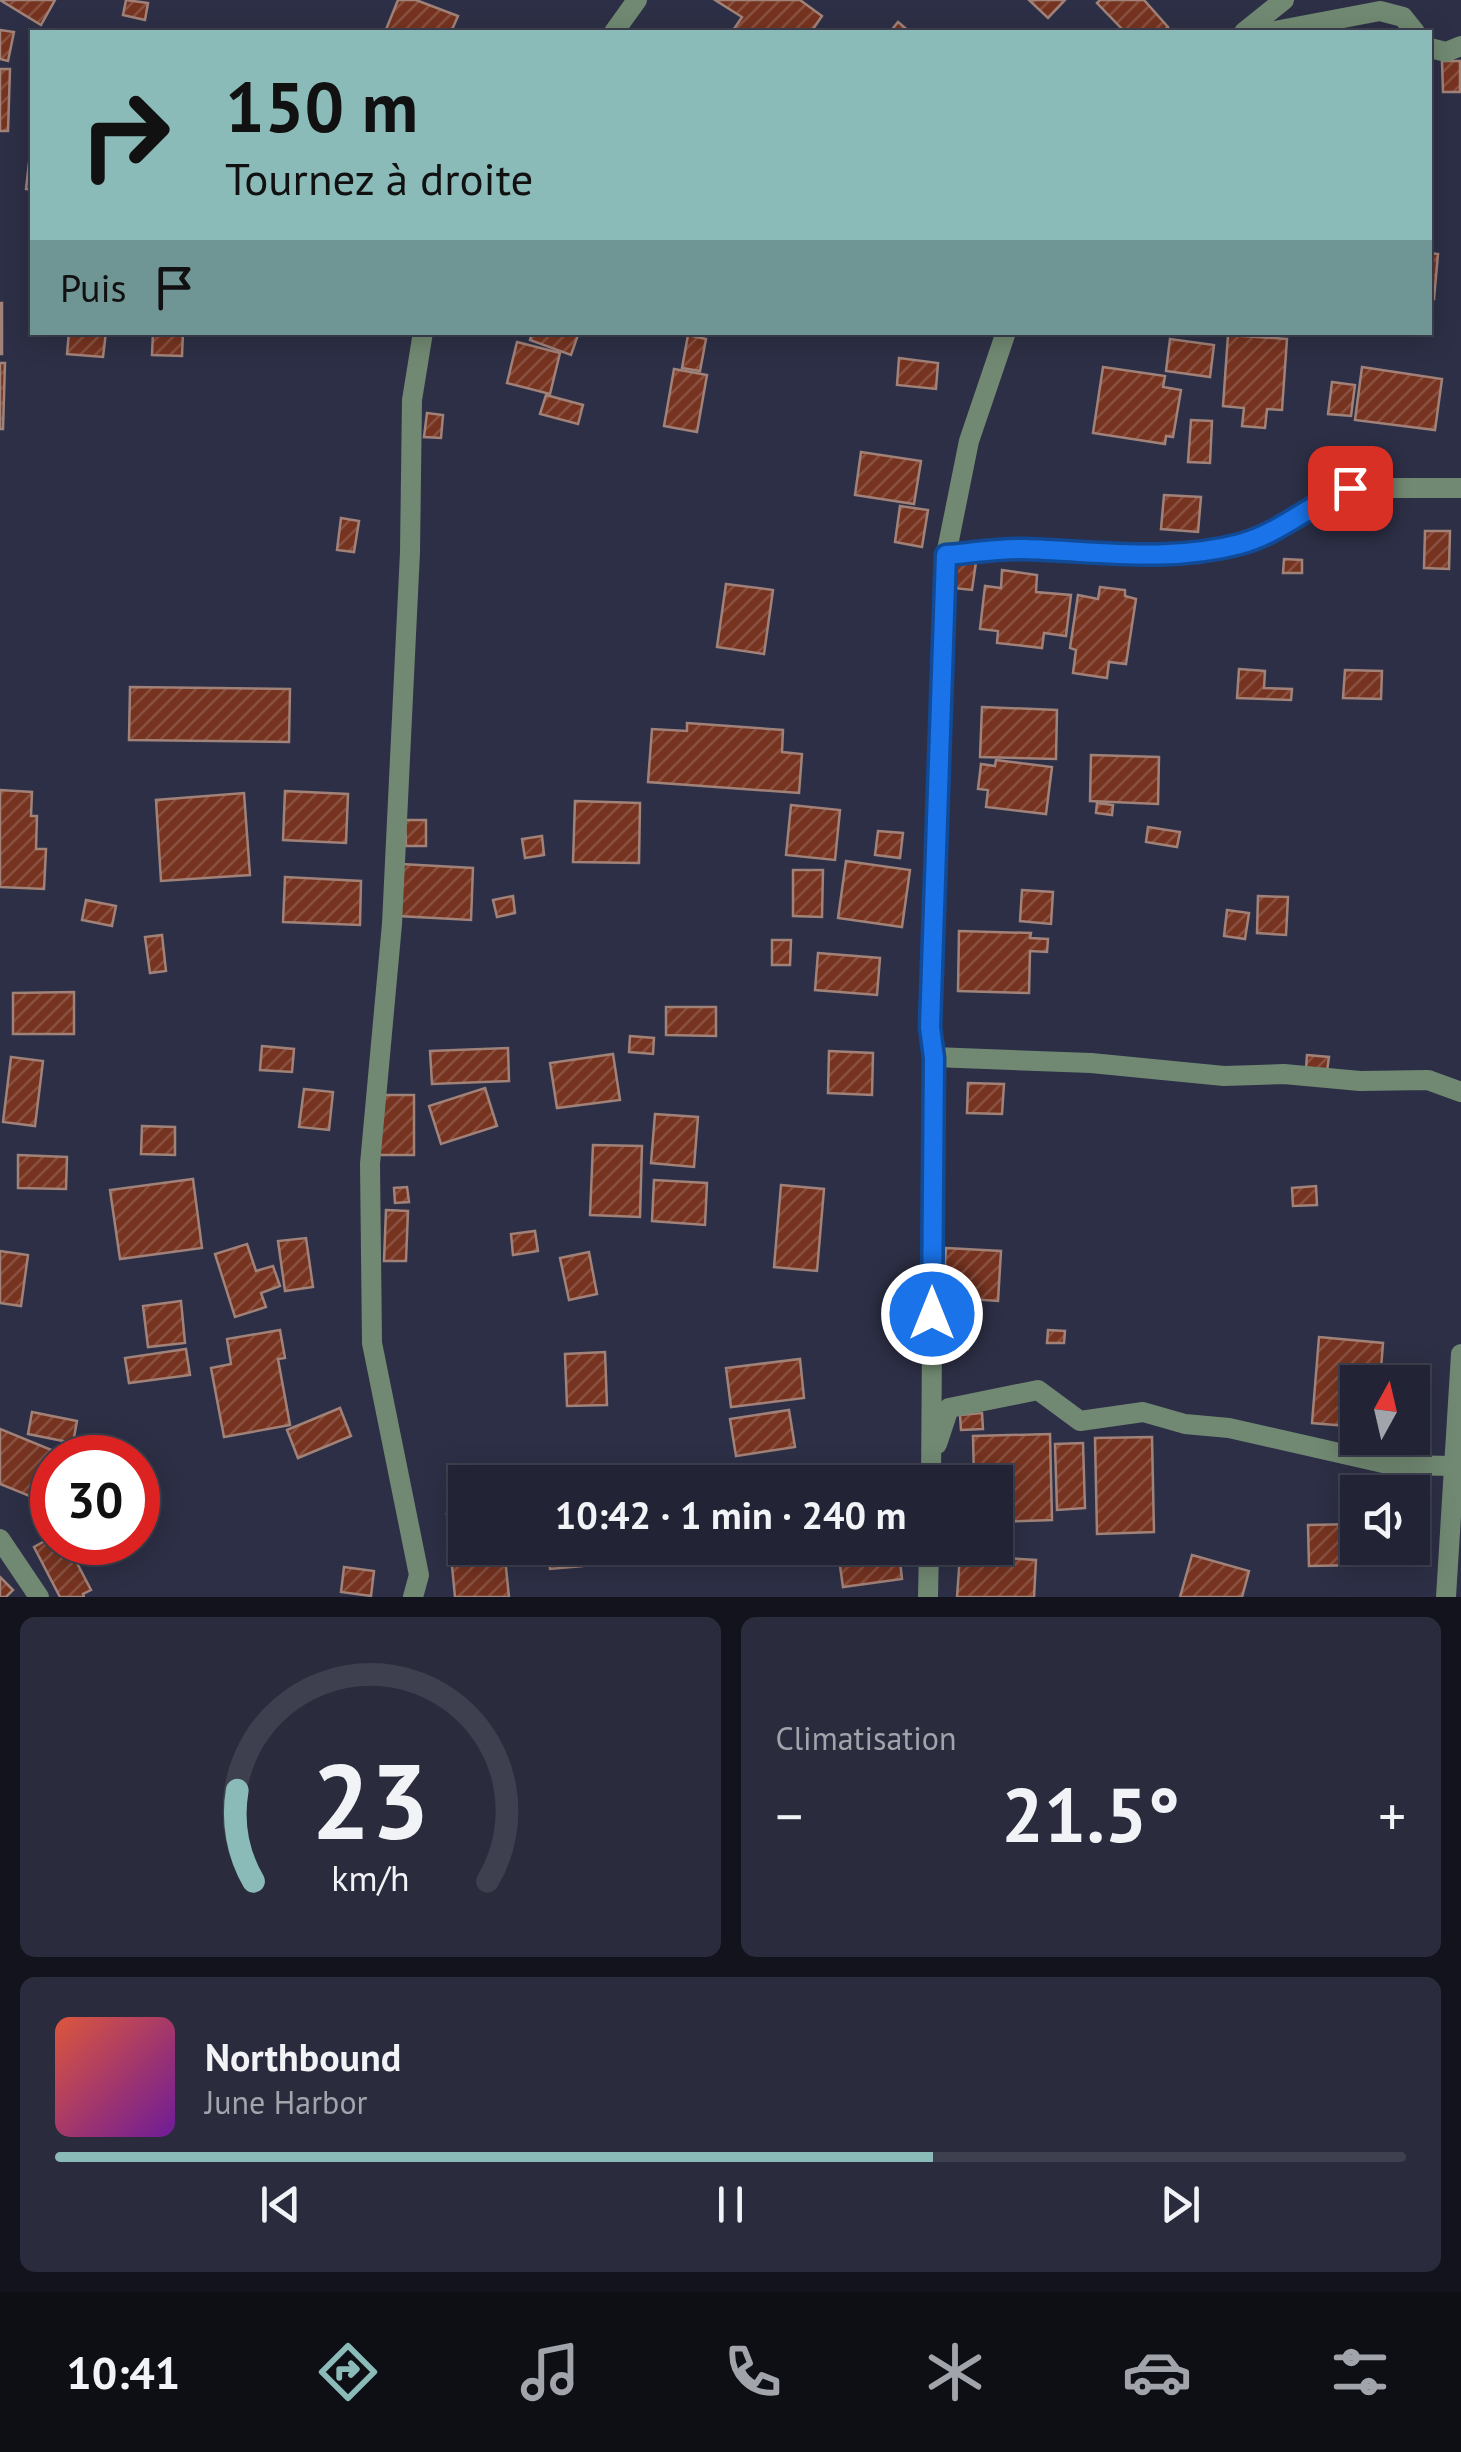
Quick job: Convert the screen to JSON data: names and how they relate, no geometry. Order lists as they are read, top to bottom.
{
  "north": "top",
  "page": {
    "turn": ["150 m", "Tournez à droite"],
    "then": "Puis",
    "limit": "30",
    "trip": "10:42 · 1 min · 240 m",
    "tile": "Climatisation",
    "heat": ["−", "21.5°", "+"],
    "song": ["Northbound", "June Harbor"],
    "tabs": "10:41",
    "gauge": ["23", "km/h"]
  }
}
